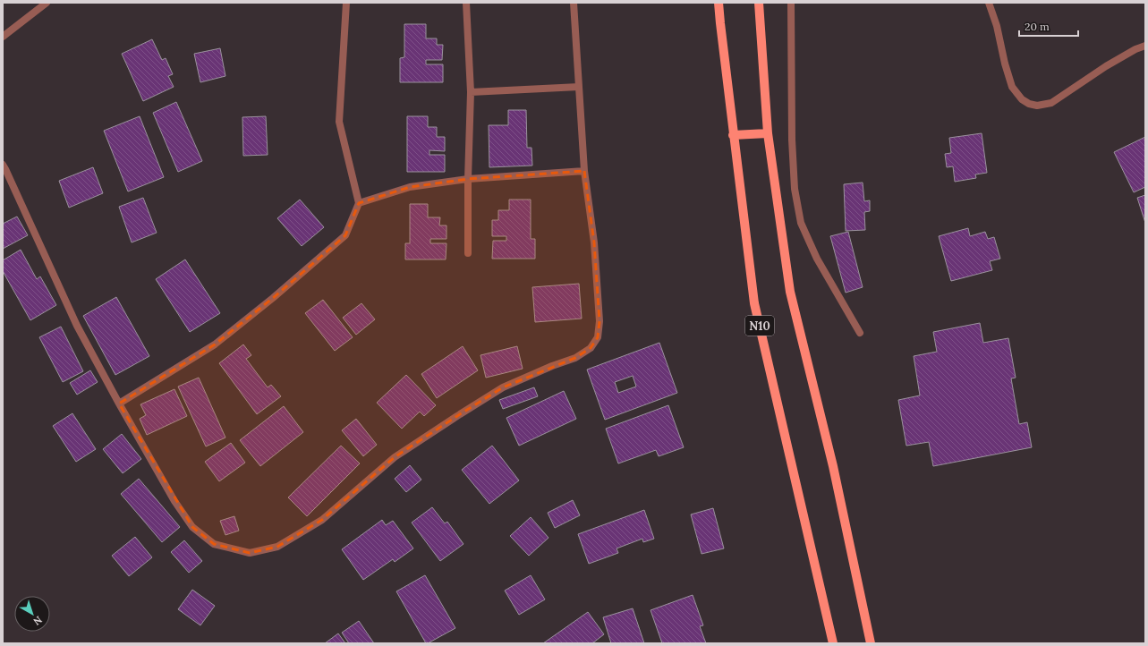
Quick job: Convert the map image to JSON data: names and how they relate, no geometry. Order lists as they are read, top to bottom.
{
  "streets": {
    "main road": ["N10"]
  },
  "scale_bar": "20 m",
  "north": "bottom right"
}
